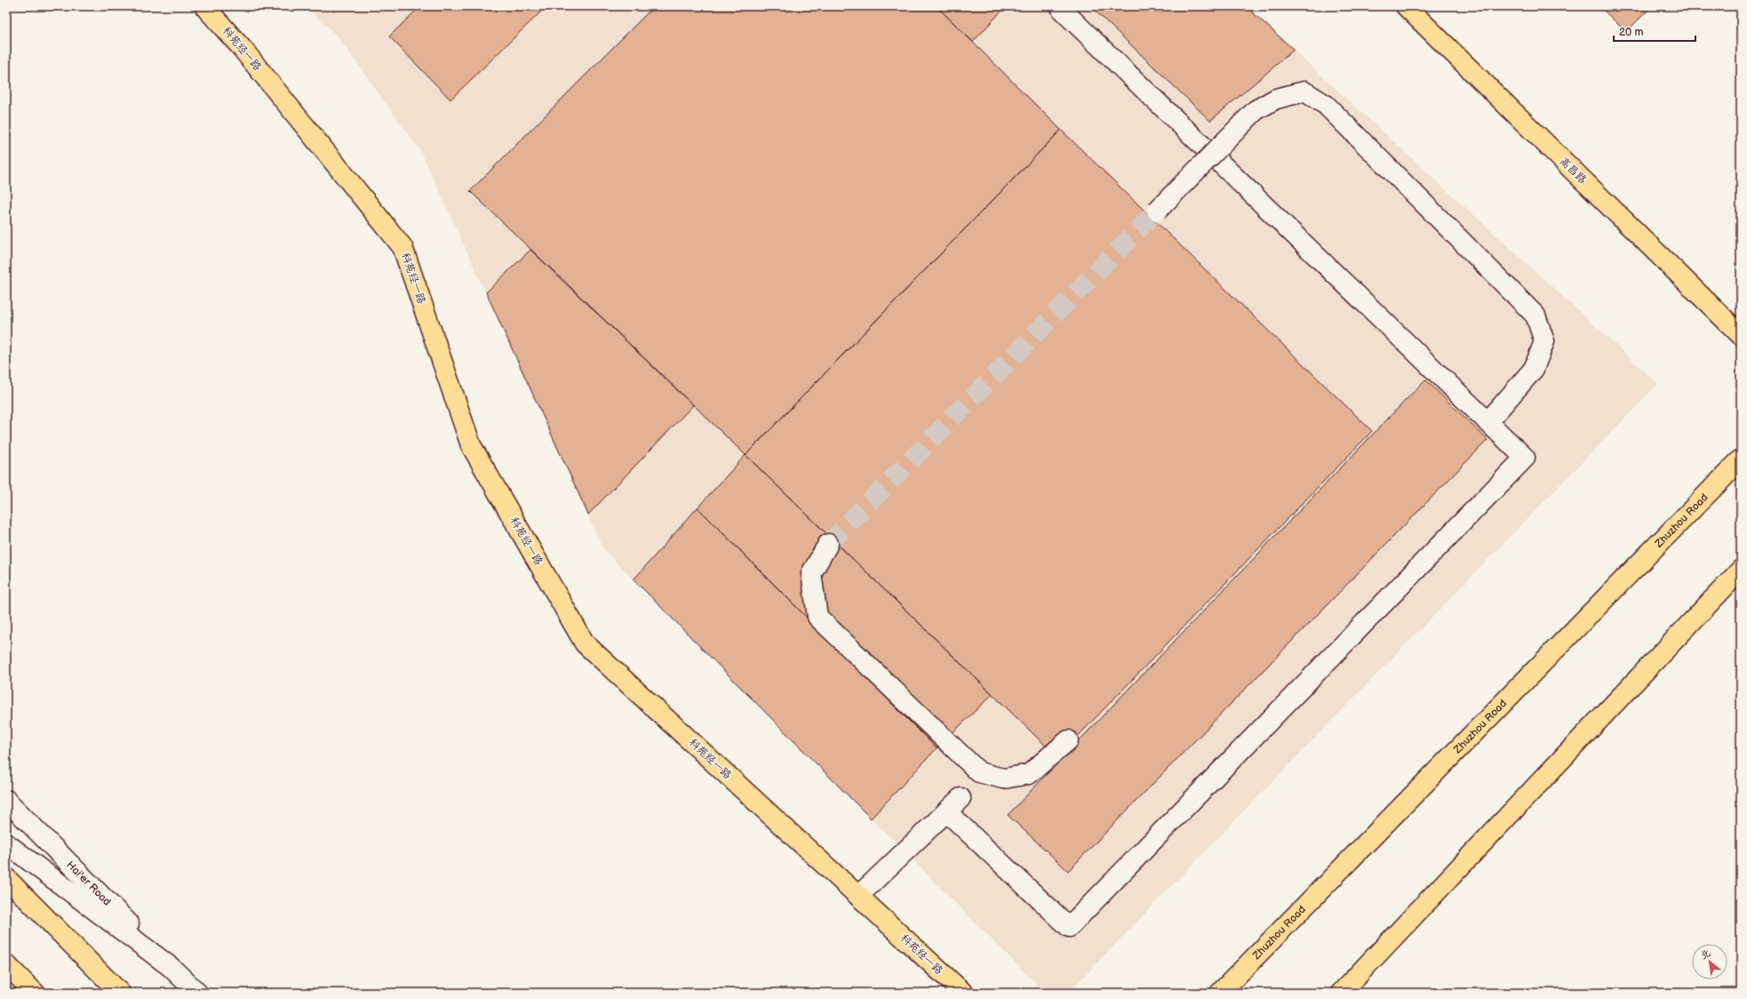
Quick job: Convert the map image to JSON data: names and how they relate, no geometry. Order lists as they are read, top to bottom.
{
  "streets": {
    "main road": ["科苑经一路", "高昌路", "Zhuzhou Road"],
    "street": ["Hai'er Road"]
  },
  "scale_bar": "20 m",
  "north": "top left"
}
